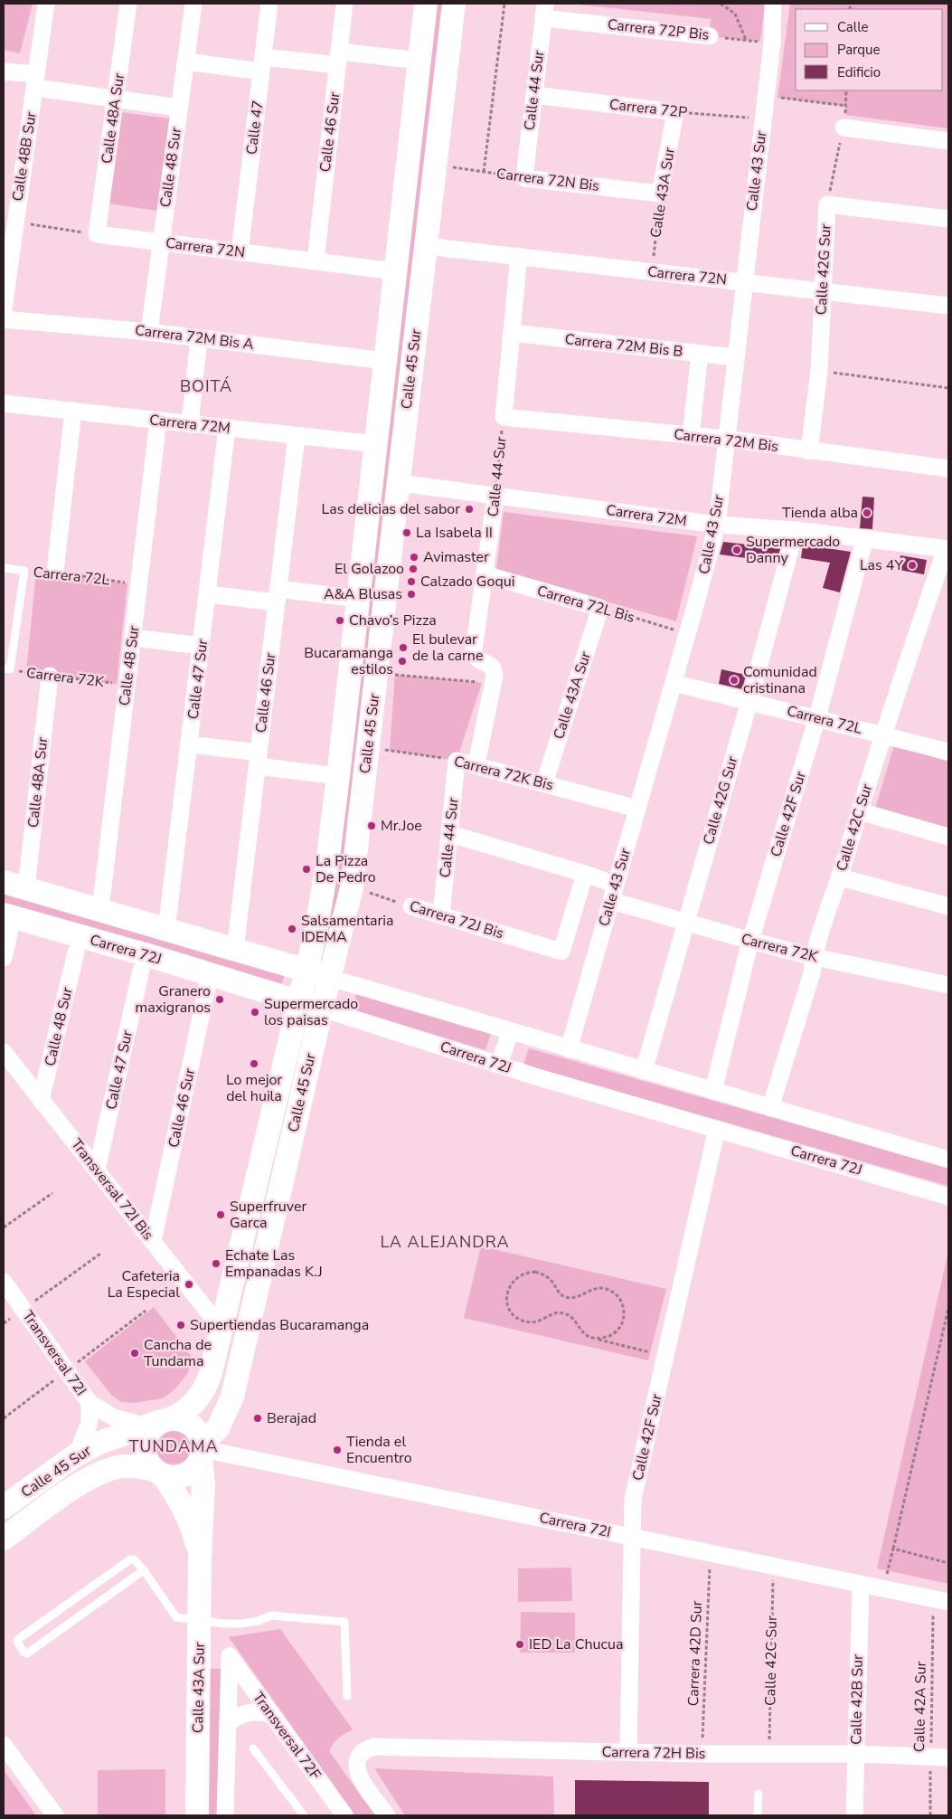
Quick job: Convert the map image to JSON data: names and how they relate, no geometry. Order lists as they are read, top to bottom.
{
  "streets": {
    "street": [
      "Carrera 72P Bis",
      "Calle 44 Sur",
      "Carrera 72P",
      "Calle 48A Sur",
      "Calle 47",
      "Calle 46 Sur",
      "Calle 48B Sur",
      "Calle 48 Sur",
      "Calle 43 Sur",
      "Carrera 72N Bis",
      "Calle 43A Sur",
      "Carrera 72N",
      "Calle 42G Sur",
      "Carrera 72M Bis A",
      "Carrera 72M Bis B",
      "Calle 45 Sur",
      "Carrera 72M",
      "Carrera 72M Bis",
      "Carrera 72L",
      "Carrera 72L Bis",
      "Carrera 72K",
      "Calle 47 Sur",
      "Carrera 72K Bis",
      "Calle 42F Sur",
      "Calle 42C Sur",
      "Carrera 72J Bis",
      "Carrera 72J",
      "Transversal 72I Bis",
      "Transversal 72I",
      "Carrera 72I",
      "Calle 42B Sur",
      "Transversal 72F",
      "Carrera 72H Bis"
    ],
    "path": ["Carrera 42D Sur", "Calle 42A Sur"]
  },
  "crossings": [
    ["Carrera 72P Bis", "Calle 44 Sur"],
    ["Carrera 72P Bis", "Calle 43 Sur"],
    ["Calle 44 Sur", "Carrera 72P"],
    ["Calle 44 Sur", "Carrera 72N Bis"],
    ["Calle 44 Sur", "Carrera 72N"],
    ["Calle 44 Sur", "Carrera 72M Bis B"],
    ["Calle 44 Sur", "Carrera 72M"],
    ["Calle 44 Sur", "Carrera 72M Bis"],
    ["Calle 44 Sur", "Carrera 72L Bis"],
    ["Calle 44 Sur", "Carrera 72K"],
    ["Calle 44 Sur", "Carrera 72K Bis"],
    ["Calle 44 Sur", "Carrera 72J Bis"],
    ["Carrera 72P", "Calle 43 Sur"],
    ["Carrera 72P", "Calle 43A Sur"],
    ["Calle 48A Sur", "Carrera 72N"],
    ["Calle 48A Sur", "Carrera 72K"],
    ["Calle 48A Sur", "Carrera 72J"],
    ["Calle 47", "Carrera 72N"],
    ["Calle 46 Sur", "Carrera 72N"],
    ["Calle 46 Sur", "Carrera 72M"],
    ["Calle 46 Sur", "Carrera 72J"],
    ["Calle 46 Sur", "Transversal 72I Bis"],
    ["Calle 48 Sur", "Carrera 72N"],
    ["Calle 48 Sur", "Carrera 72M Bis A"],
    ["Calle 48 Sur", "Carrera 72M"],
    ["Calle 48 Sur", "Carrera 72L"],
    ["Calle 48 Sur", "Carrera 72K"],
    ["Calle 48 Sur", "Carrera 72J"],
    ["Calle 48 Sur", "Transversal 72I Bis"],
    ["Calle 43 Sur", "Carrera 72N"],
    ["Calle 43 Sur", "Carrera 72M Bis B"],
    ["Calle 43 Sur", "Carrera 72M"],
    ["Calle 43 Sur", "Carrera 72M Bis"],
    ["Calle 43 Sur", "Carrera 72L"],
    ["Calle 43 Sur", "Carrera 72L Bis"],
    ["Calle 43 Sur", "Carrera 72K"],
    ["Calle 43 Sur", "Carrera 72K Bis"],
    ["Calle 43 Sur", "Carrera 72J"],
    ["Carrera 72N Bis", "Calle 43A Sur"],
    ["Carrera 72N Bis", "Calle 45 Sur"],
    ["Calle 43A Sur", "Carrera 72N"],
    ["Calle 43A Sur", "Calle 45 Sur"],
    ["Calle 43A Sur", "Carrera 72L Bis"],
    ["Calle 43A Sur", "Carrera 72K Bis"],
    ["Calle 43A Sur", "Transversal 72I"],
    ["Calle 43A Sur", "Carrera 72I"],
    ["Calle 43A Sur", "Transversal 72F"],
    ["Carrera 72N", "Calle 42G Sur"],
    ["Carrera 72N", "Calle 45 Sur"],
    ["Calle 42G Sur", "Carrera 72M"],
    ["Calle 42G Sur", "Carrera 72M Bis"],
    ["Calle 42G Sur", "Carrera 72L"],
    ["Calle 42G Sur", "Carrera 72K"],
    ["Calle 42G Sur", "Carrera 72J"],
    ["Carrera 72M Bis A", "Calle 45 Sur"],
    ["Calle 45 Sur", "Carrera 72M"],
    ["Calle 45 Sur", "Carrera 72K Bis"],
    ["Calle 45 Sur", "Carrera 72J Bis"],
    ["Calle 45 Sur", "Carrera 72J"],
    ["Calle 45 Sur", "Transversal 72I Bis"],
    ["Calle 45 Sur", "Transversal 72I"],
    ["Calle 45 Sur", "Carrera 72I"],
    ["Carrera 72M", "Calle 47 Sur"],
    ["Carrera 72M", "Calle 42F Sur"],
    ["Carrera 72M", "Calle 42C Sur"],
    ["Carrera 72L", "Carrera 72K"],
    ["Carrera 72L", "Calle 42F Sur"],
    ["Carrera 72L", "Calle 42C Sur"],
    ["Carrera 72K", "Calle 42F Sur"],
    ["Carrera 72K", "Calle 42C Sur"],
    ["Carrera 72K", "Carrera 72J Bis"],
    ["Calle 47 Sur", "Carrera 72J"],
    ["Calle 47 Sur", "Transversal 72I Bis"],
    ["Calle 42F Sur", "Carrera 72J"],
    ["Calle 42F Sur", "Carrera 72I"],
    ["Calle 42F Sur", "Carrera 72H Bis"],
    ["Calle 42C Sur", "Carrera 72J"],
    ["Calle 42C Sur", "Carrera 72I"],
    ["Calle 42C Sur", "Carrera 72H Bis"],
    ["Transversal 72I", "Carrera 72I"],
    ["Carrera 72I", "Carrera 42D Sur"],
    ["Carrera 72I", "Calle 42B Sur"],
    ["Carrera 72I", "Calle 42A Sur"],
    ["Carrera 42D Sur", "Carrera 72H Bis"],
    ["Calle 42B Sur", "Carrera 72H Bis"],
    ["Calle 42A Sur", "Carrera 72H Bis"]
  ],
  "districts": ["BOITÁ", "LA ALEJANDRA", "TUNDAMA"],
  "places": [
    "Las delicias del sabor",
    "Tienda alba",
    "La Isabela II",
    "Supermercado Danny",
    "Avimaster",
    "Las 4Y",
    "El Golazoo",
    "Calzado Goqui",
    "A&A Blusas",
    "Chavo’s Pizza",
    "El bulevar de la carne",
    "Bucaramanga estilos",
    "Comunidad cristinana",
    "Mr.Joe",
    "La Pizza De Pedro",
    "Salsamentaria IDEMA",
    "Granero maxigranos",
    "Supermercado los paisas",
    "Lo mejor del huila",
    "Superfruver Garca",
    "Echate Las Empanadas K.J",
    "Cafeteria La Especial",
    "Supertiendas Bucaramanga",
    "Cancha de Tundama",
    "Berajad",
    "Tienda el Encuentro",
    "IED La Chucua"
  ],
  "legend": ["Calle", "Parque", "Edificio"]
}
